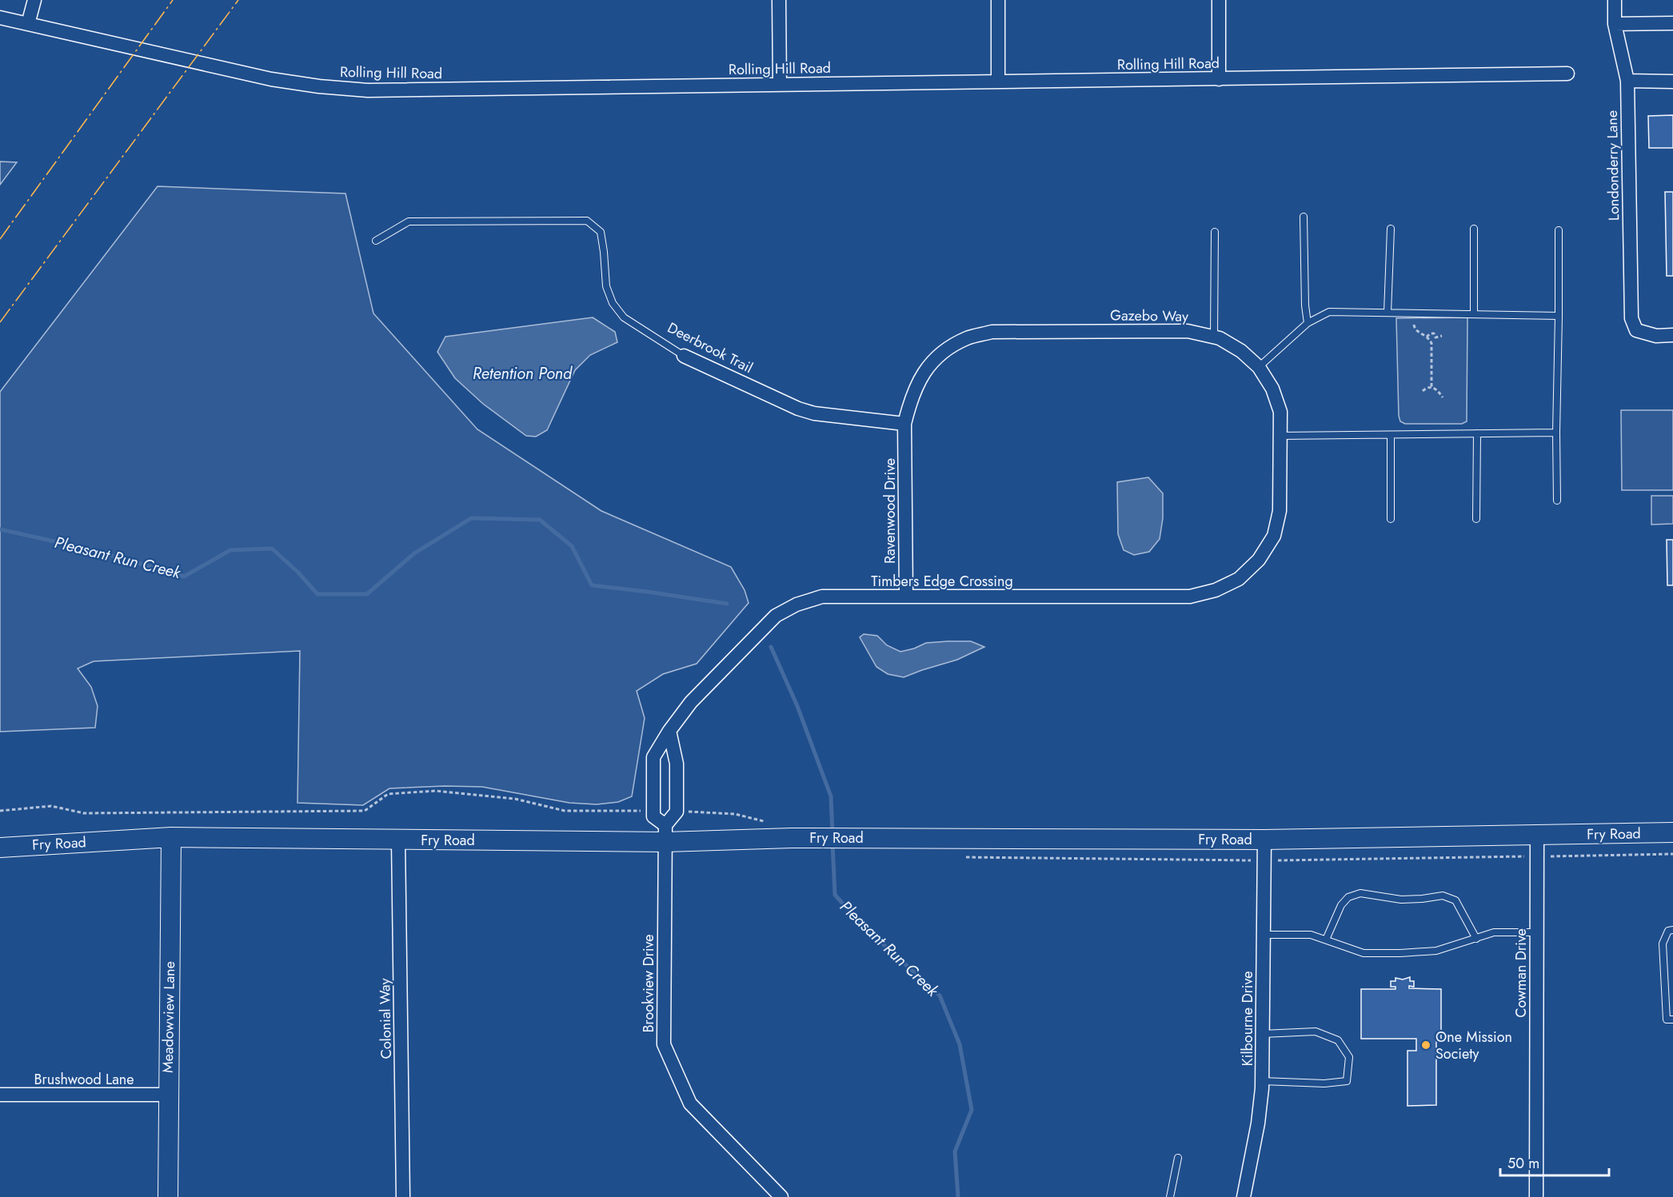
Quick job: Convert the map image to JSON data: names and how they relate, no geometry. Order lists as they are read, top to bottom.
{
  "streets": {
    "street": [
      "Rolling Hill Road",
      "Londonderry Lane",
      "Gazebo Way",
      "Deerbrook Trail",
      "Ravenwood Drive",
      "Timbers Edge Crossing",
      "Fry Road",
      "Cowman Drive",
      "Brookview Drive",
      "Meadowview Lane",
      "Colonial Way",
      "Kilbourne Drive",
      "Brushwood Lane"
    ]
  },
  "crossings": [
    ["Gazebo Way", "Deerbrook Trail"],
    ["Gazebo Way", "Ravenwood Drive"],
    ["Gazebo Way", "Timbers Edge Crossing"],
    ["Deerbrook Trail", "Ravenwood Drive"],
    ["Ravenwood Drive", "Timbers Edge Crossing"],
    ["Fry Road", "Cowman Drive"],
    ["Fry Road", "Brookview Drive"],
    ["Fry Road", "Meadowview Lane"],
    ["Fry Road", "Colonial Way"],
    ["Fry Road", "Kilbourne Drive"],
    ["Meadowview Lane", "Brushwood Lane"]
  ],
  "water": ["Retention Pond", "Pleasant Run Creek"],
  "places": ["One Mission Society"],
  "scale_bar": "50 m"
}
